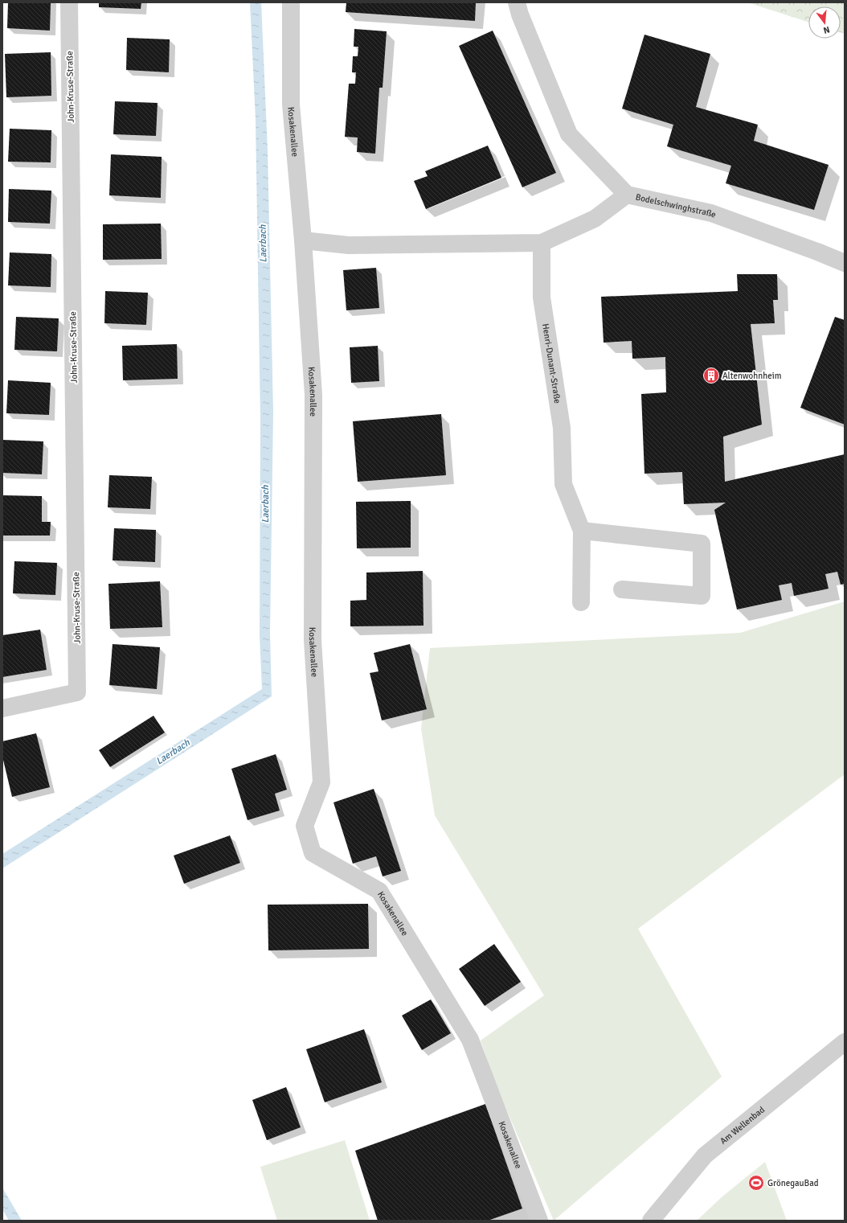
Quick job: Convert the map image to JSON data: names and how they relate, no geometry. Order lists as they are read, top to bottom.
{
  "streets": {
    "street": [
      "John-Kruse-Straße",
      "Kosakenallee",
      "Bodelschwinghstraße",
      "Henri-Dunant-Straße",
      "Am Wellenbad"
    ]
  },
  "water": ["Laerbach"],
  "places": {
    "building": ["Altenwohnheim"],
    "sports": ["GrönegauBad"]
  },
  "north": "bottom"
}
